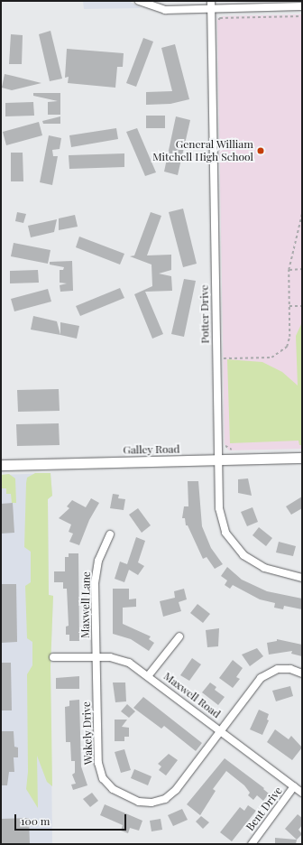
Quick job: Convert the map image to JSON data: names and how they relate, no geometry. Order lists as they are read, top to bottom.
{
  "streets": {
    "main road": ["Galley Road"],
    "street": [
      "Potter Drive",
      "Maxwell Lane",
      "Maxwell Road",
      "Wakely Drive",
      "Bent Drive"
    ]
  },
  "crossings": [
    ["Potter Drive", "Galley Road"],
    ["Maxwell Lane", "Maxwell Road"],
    ["Maxwell Lane", "Wakely Drive"],
    ["Maxwell Road", "Wakely Drive"],
    ["Maxwell Road", "Bent Drive"]
  ],
  "places": ["General William Mitchell High School"],
  "scale_bar": "100 m"
}
